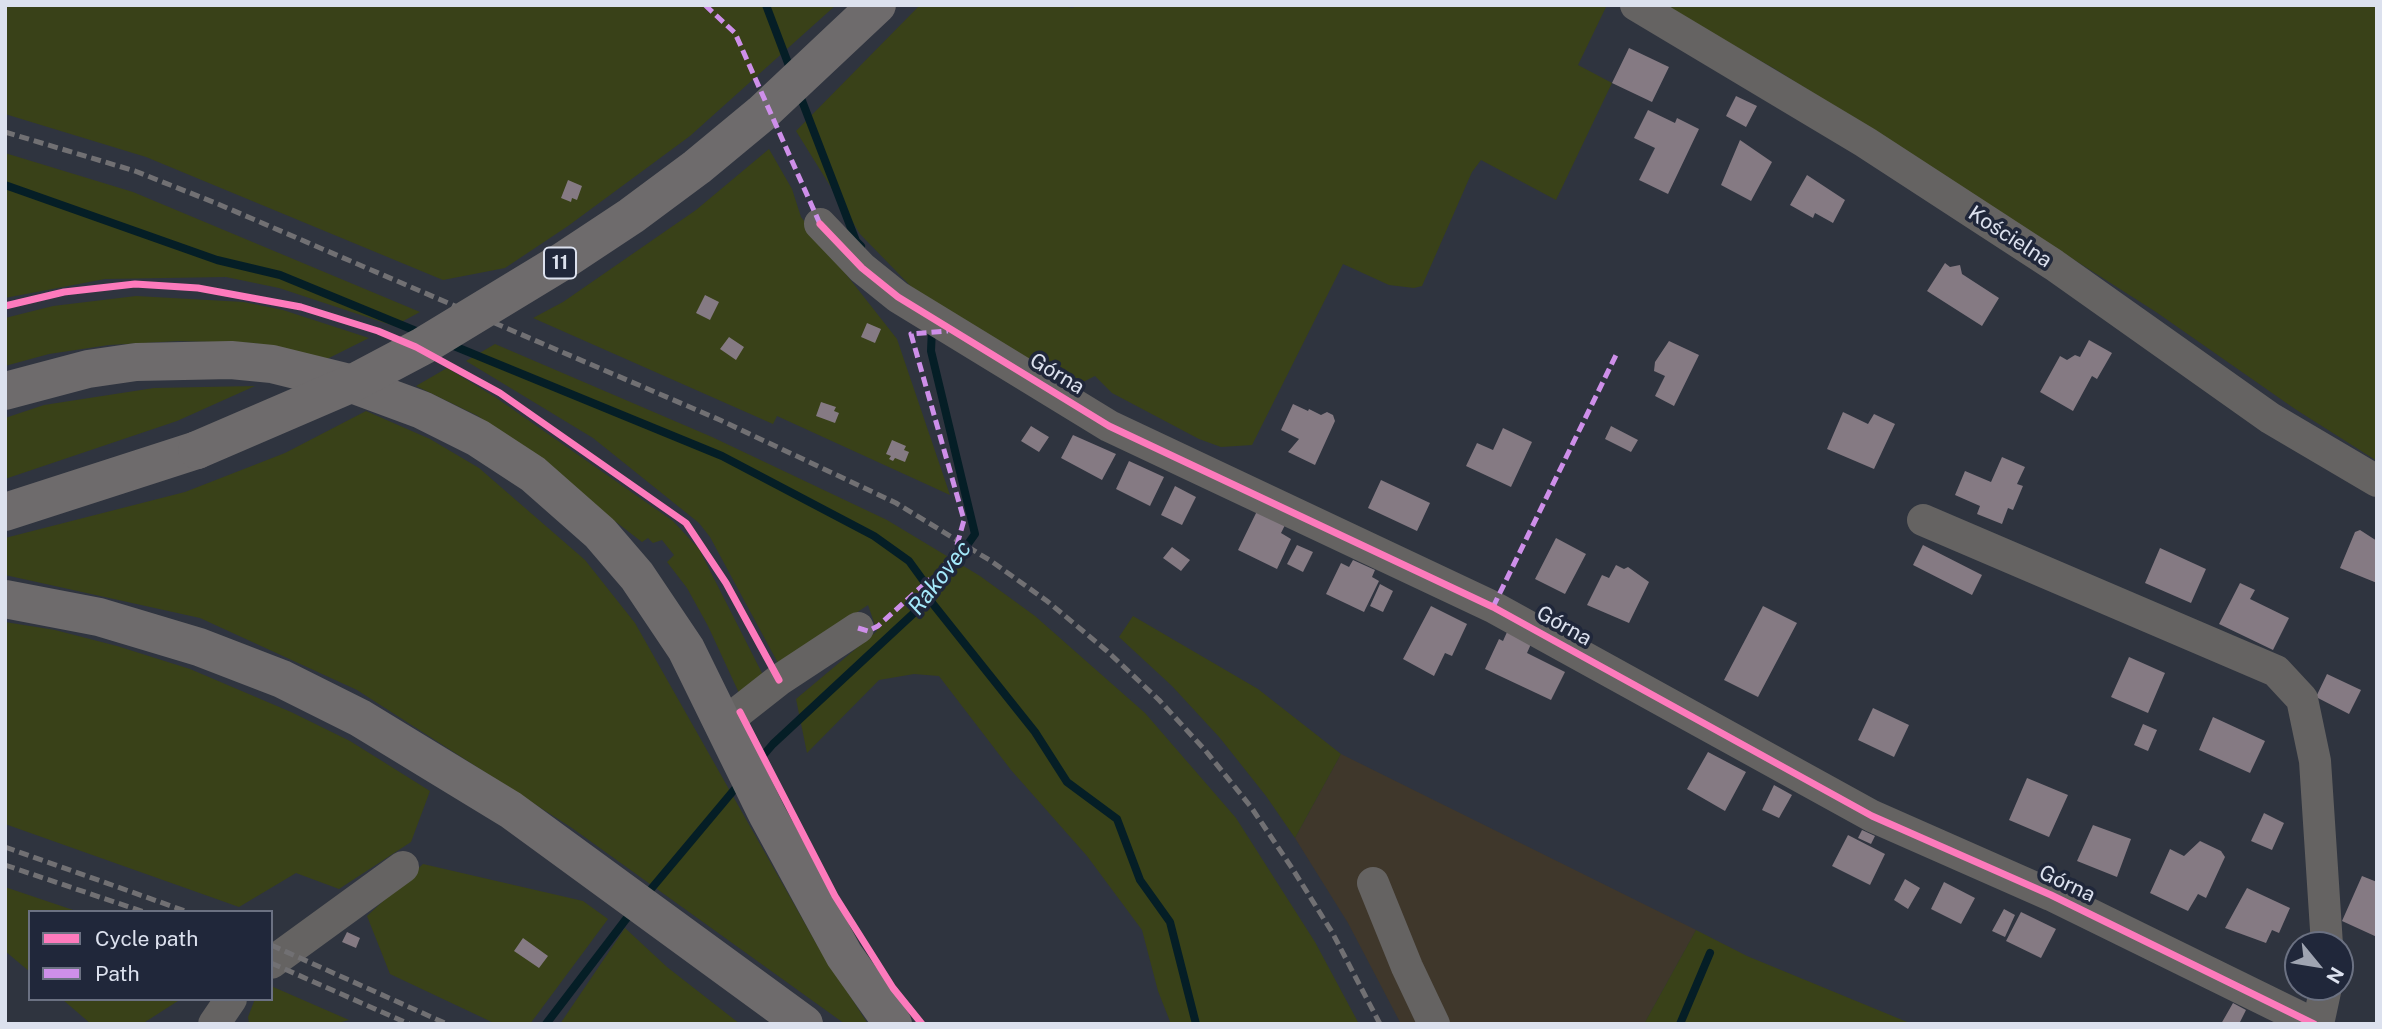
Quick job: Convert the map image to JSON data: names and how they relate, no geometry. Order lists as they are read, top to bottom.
{
  "streets": {
    "main road": ["11"],
    "street": ["Kościelna", "Górna"]
  },
  "water": ["Rakovec"],
  "legend": ["Cycle path", "Path"],
  "north": "bottom right"
}
